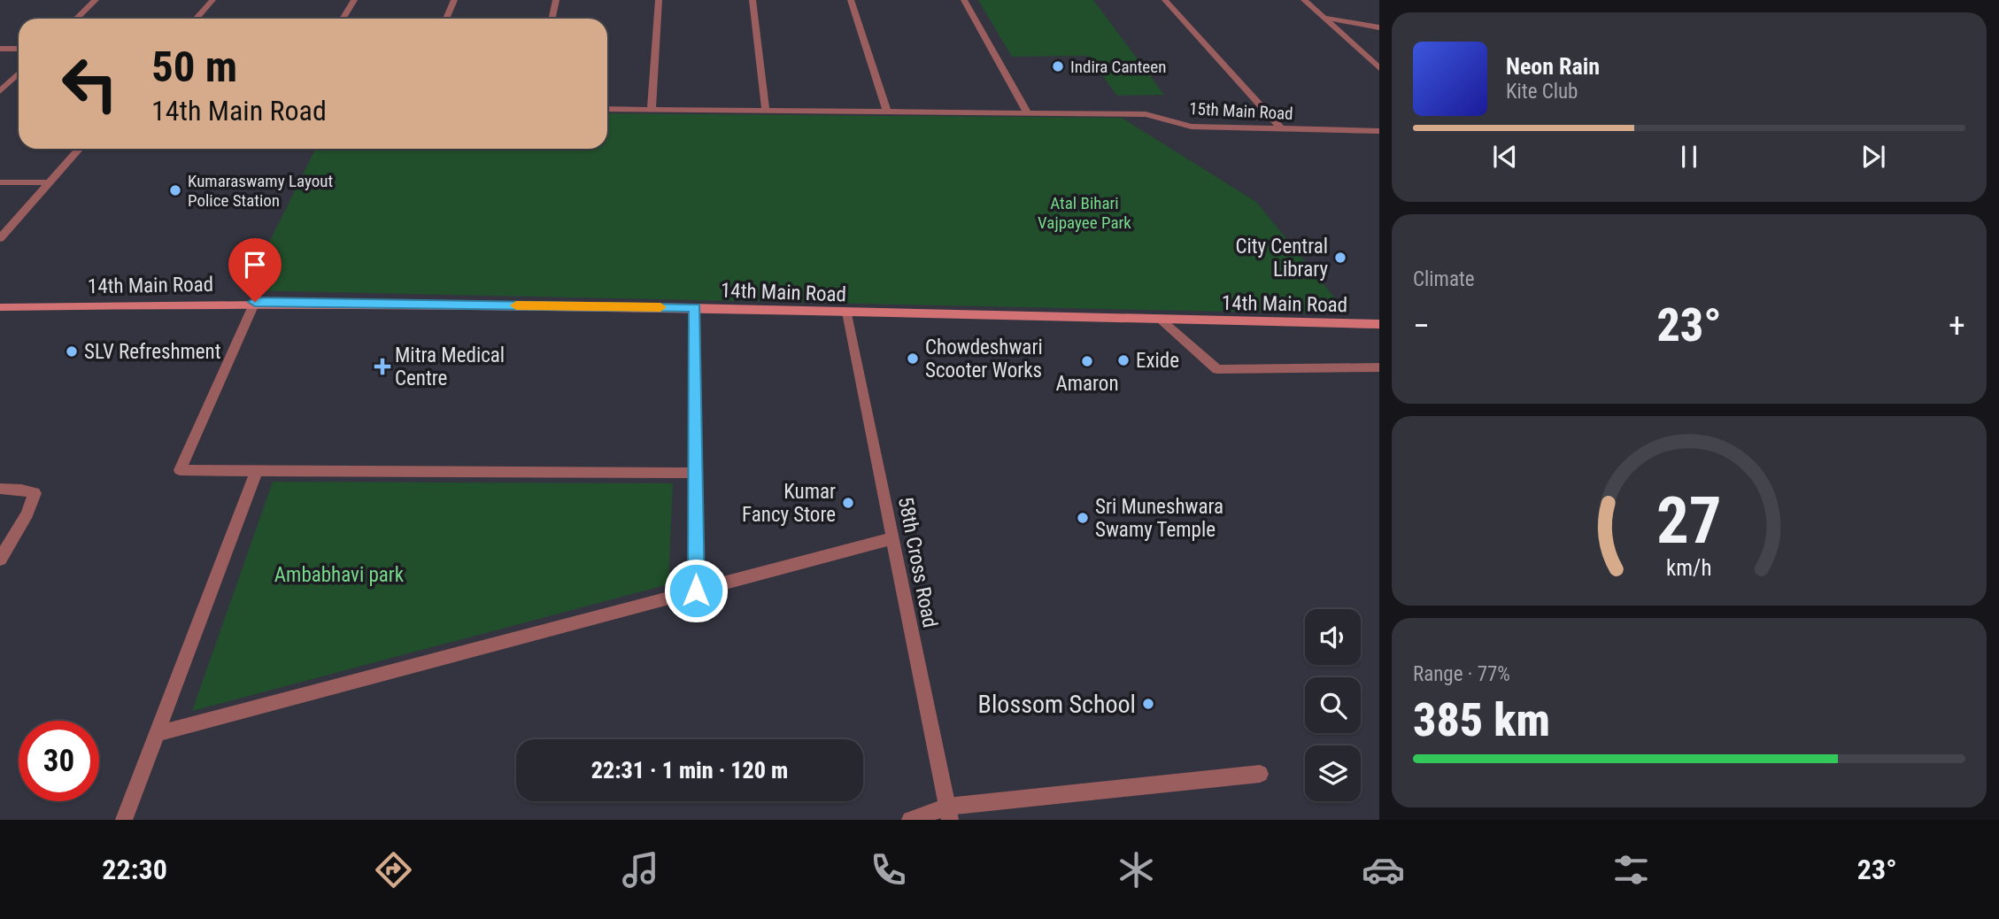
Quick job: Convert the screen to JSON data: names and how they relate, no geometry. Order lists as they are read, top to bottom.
{
  "streets": {
    "main road": ["14th Main Road"],
    "street": ["15th Main Road", "58th Cross Road"]
  },
  "crossings": [
    ["14th Main Road", "58th Cross Road"]
  ],
  "parks": ["Atal Bihari Vajpayee Park", "Ambabhavi park"],
  "places": {
    "other": [
      "Indira Canteen",
      "Kumaraswamy Layout Police Station",
      "City Central Library",
      "SLV Refreshment",
      "Chowdeshwari Scooter Works",
      "Exide",
      "Amaron",
      "Kumar Fancy Store",
      "Sri Muneshwara Swamy Temple",
      "Blossom School"
    ],
    "health": ["Mitra Medical Centre"]
  },
  "page": {
    "turn": ["50 m", "14th Main Road"],
    "song": ["Neon Rain", "Kite Club"],
    "tile": [
      "Climate",
      ["Range · 77%", "385 km"]
    ],
    "heat": ["−", "23°", "+"],
    "limit": "30",
    "trip": "22:31 · 1 min · 120 m",
    "tabs": ["22:30", "23°"],
    "gauge": ["27", "km/h"]
  }
}
